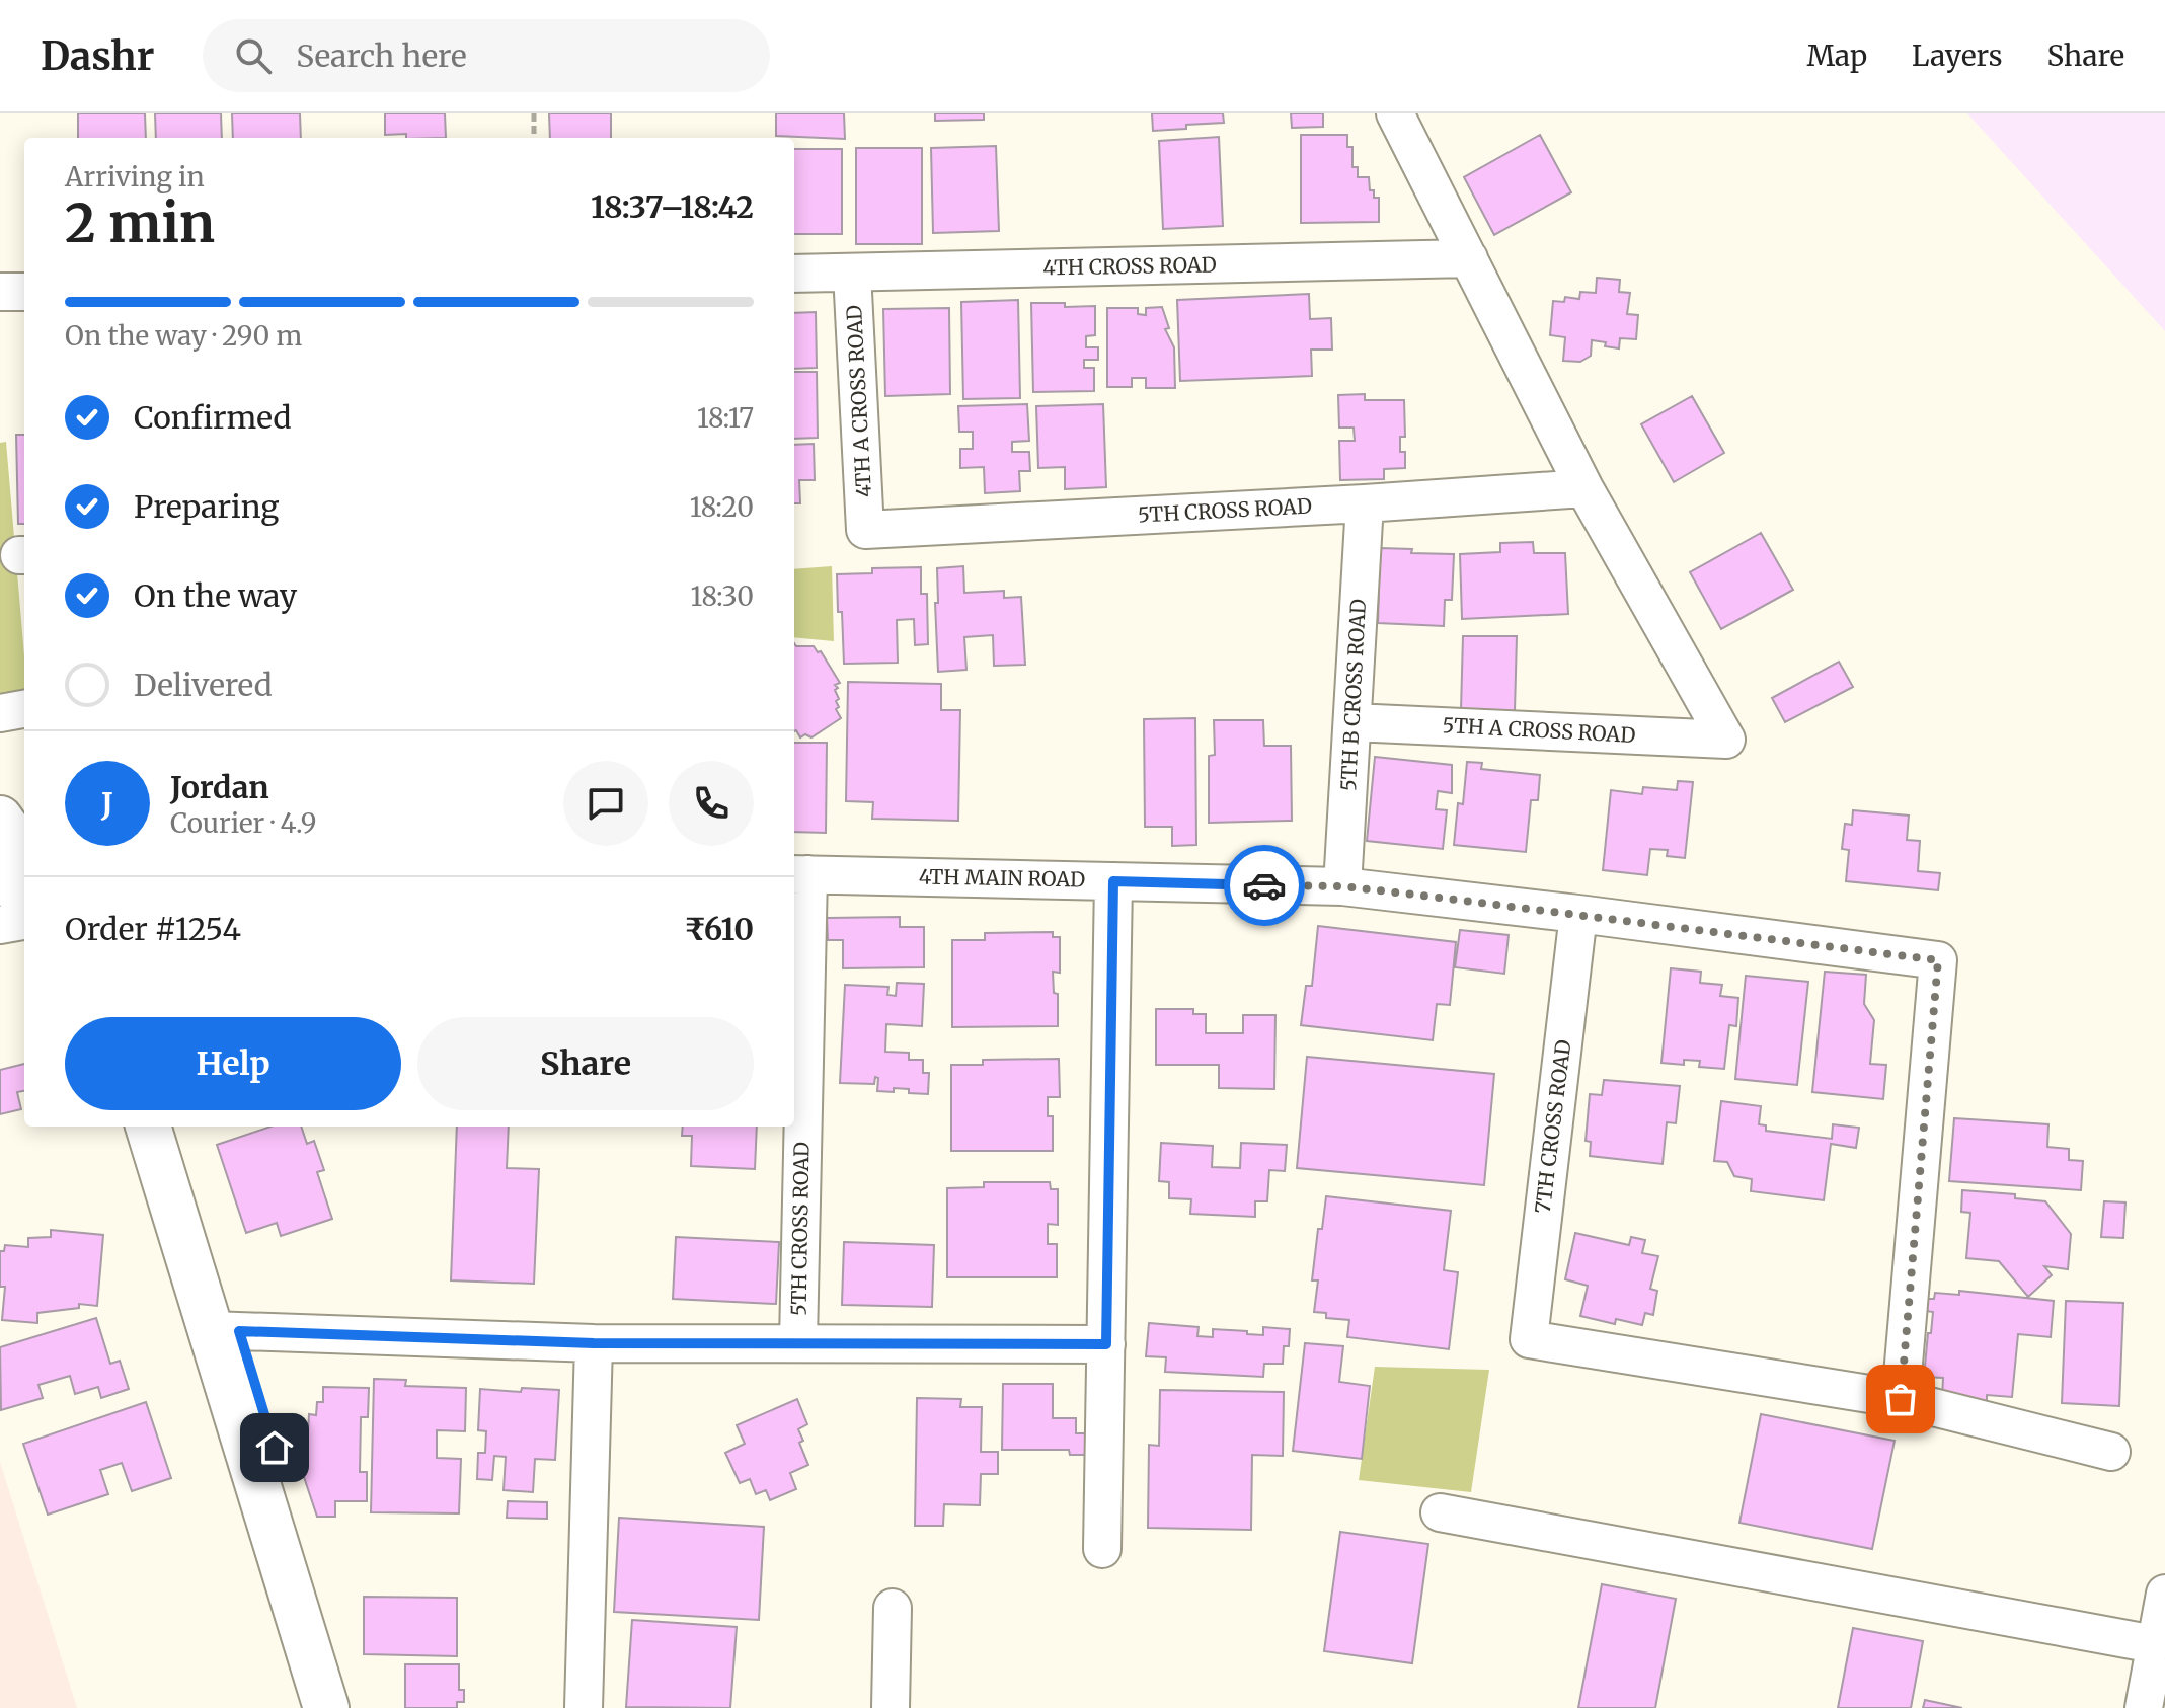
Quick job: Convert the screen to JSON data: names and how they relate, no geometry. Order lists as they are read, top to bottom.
{
  "streets": {
    "street": [
      "4TH CROSS ROAD",
      "4TH A CROSS ROAD",
      "5TH CROSS ROAD",
      "5TH B CROSS ROAD",
      "5TH A CROSS ROAD",
      "4TH MAIN ROAD",
      "7TH CROSS ROAD"
    ]
  },
  "crossings": [
    ["4TH CROSS ROAD", "4TH A CROSS ROAD"],
    ["4TH A CROSS ROAD", "5TH CROSS ROAD"],
    ["5TH CROSS ROAD", "5TH B CROSS ROAD"],
    ["5TH CROSS ROAD", "5TH A CROSS ROAD"],
    ["5TH CROSS ROAD", "4TH MAIN ROAD"],
    ["5TH B CROSS ROAD", "5TH A CROSS ROAD"],
    ["5TH B CROSS ROAD", "4TH MAIN ROAD"],
    ["4TH MAIN ROAD", "7TH CROSS ROAD"]
  ],
  "page": {
    "header": "Dashr",
    "search": "Search here",
    "nav": ["Map", "Layers", "Share"],
    "heading": ["2 min", "Arriving in", "18:37–18:42"],
    "panel": [
      "Jordan",
      "Courier · 4.9",
      "Order #1254",
      "₹610"
    ],
    "bar": "On the way · 290 m",
    "list": [
      ["Confirmed", "18:17"],
      ["Preparing", "18:20"],
      ["On the way", "18:30"],
      "Delivered"
    ],
    "round": "J",
    "buttons": ["Help", "Share"]
  }
}
